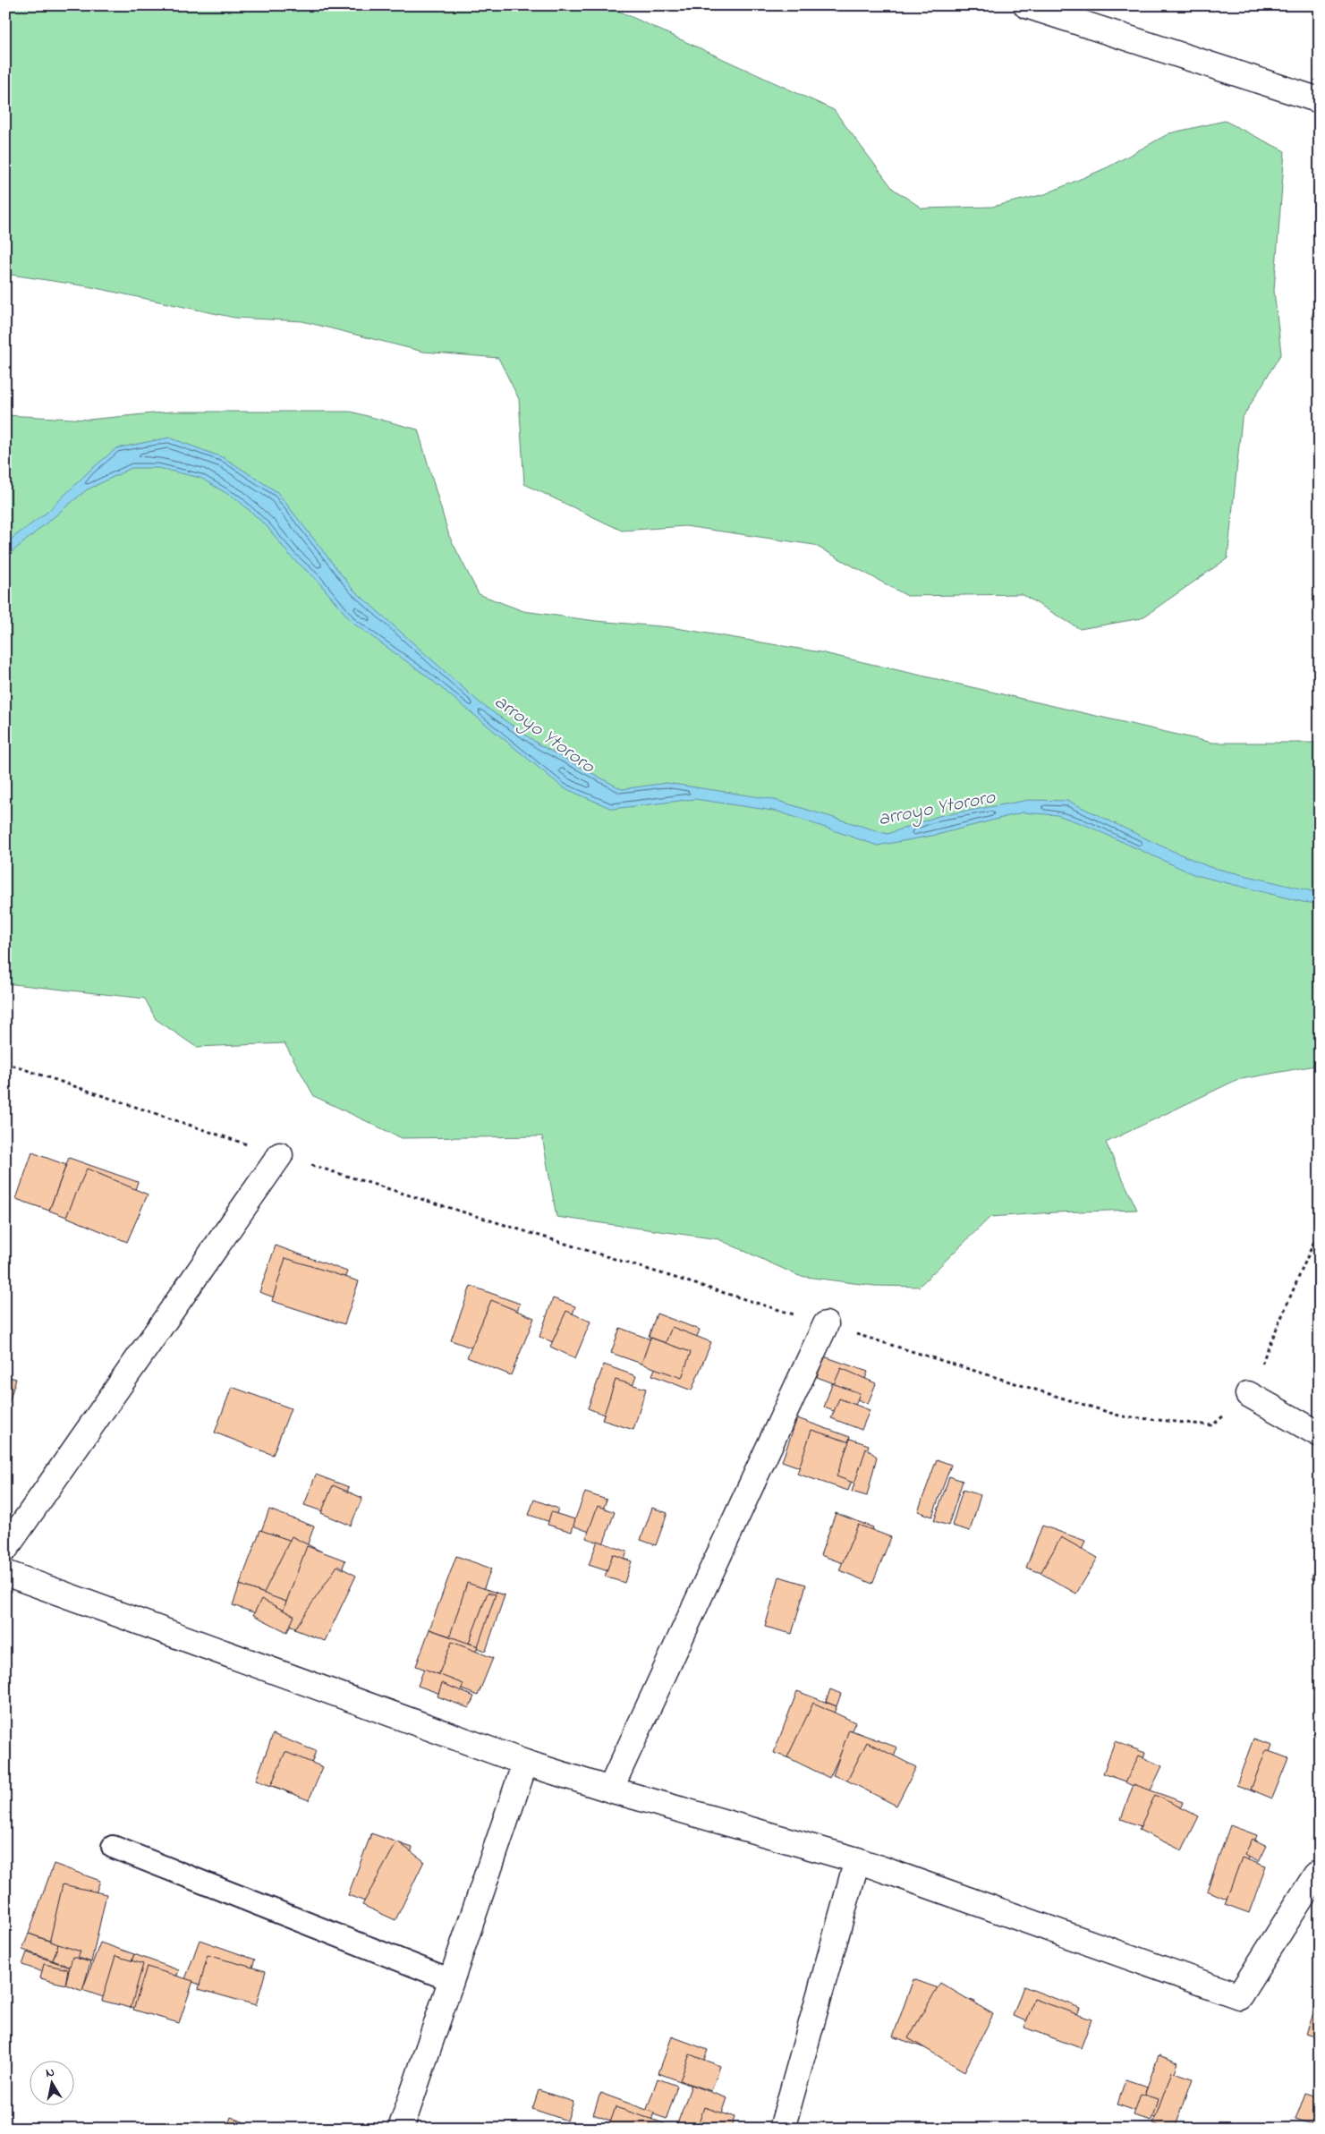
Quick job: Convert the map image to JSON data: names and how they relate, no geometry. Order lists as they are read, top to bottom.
{
  "water": ["arroyo Ytororo"],
  "north": "top"
}
